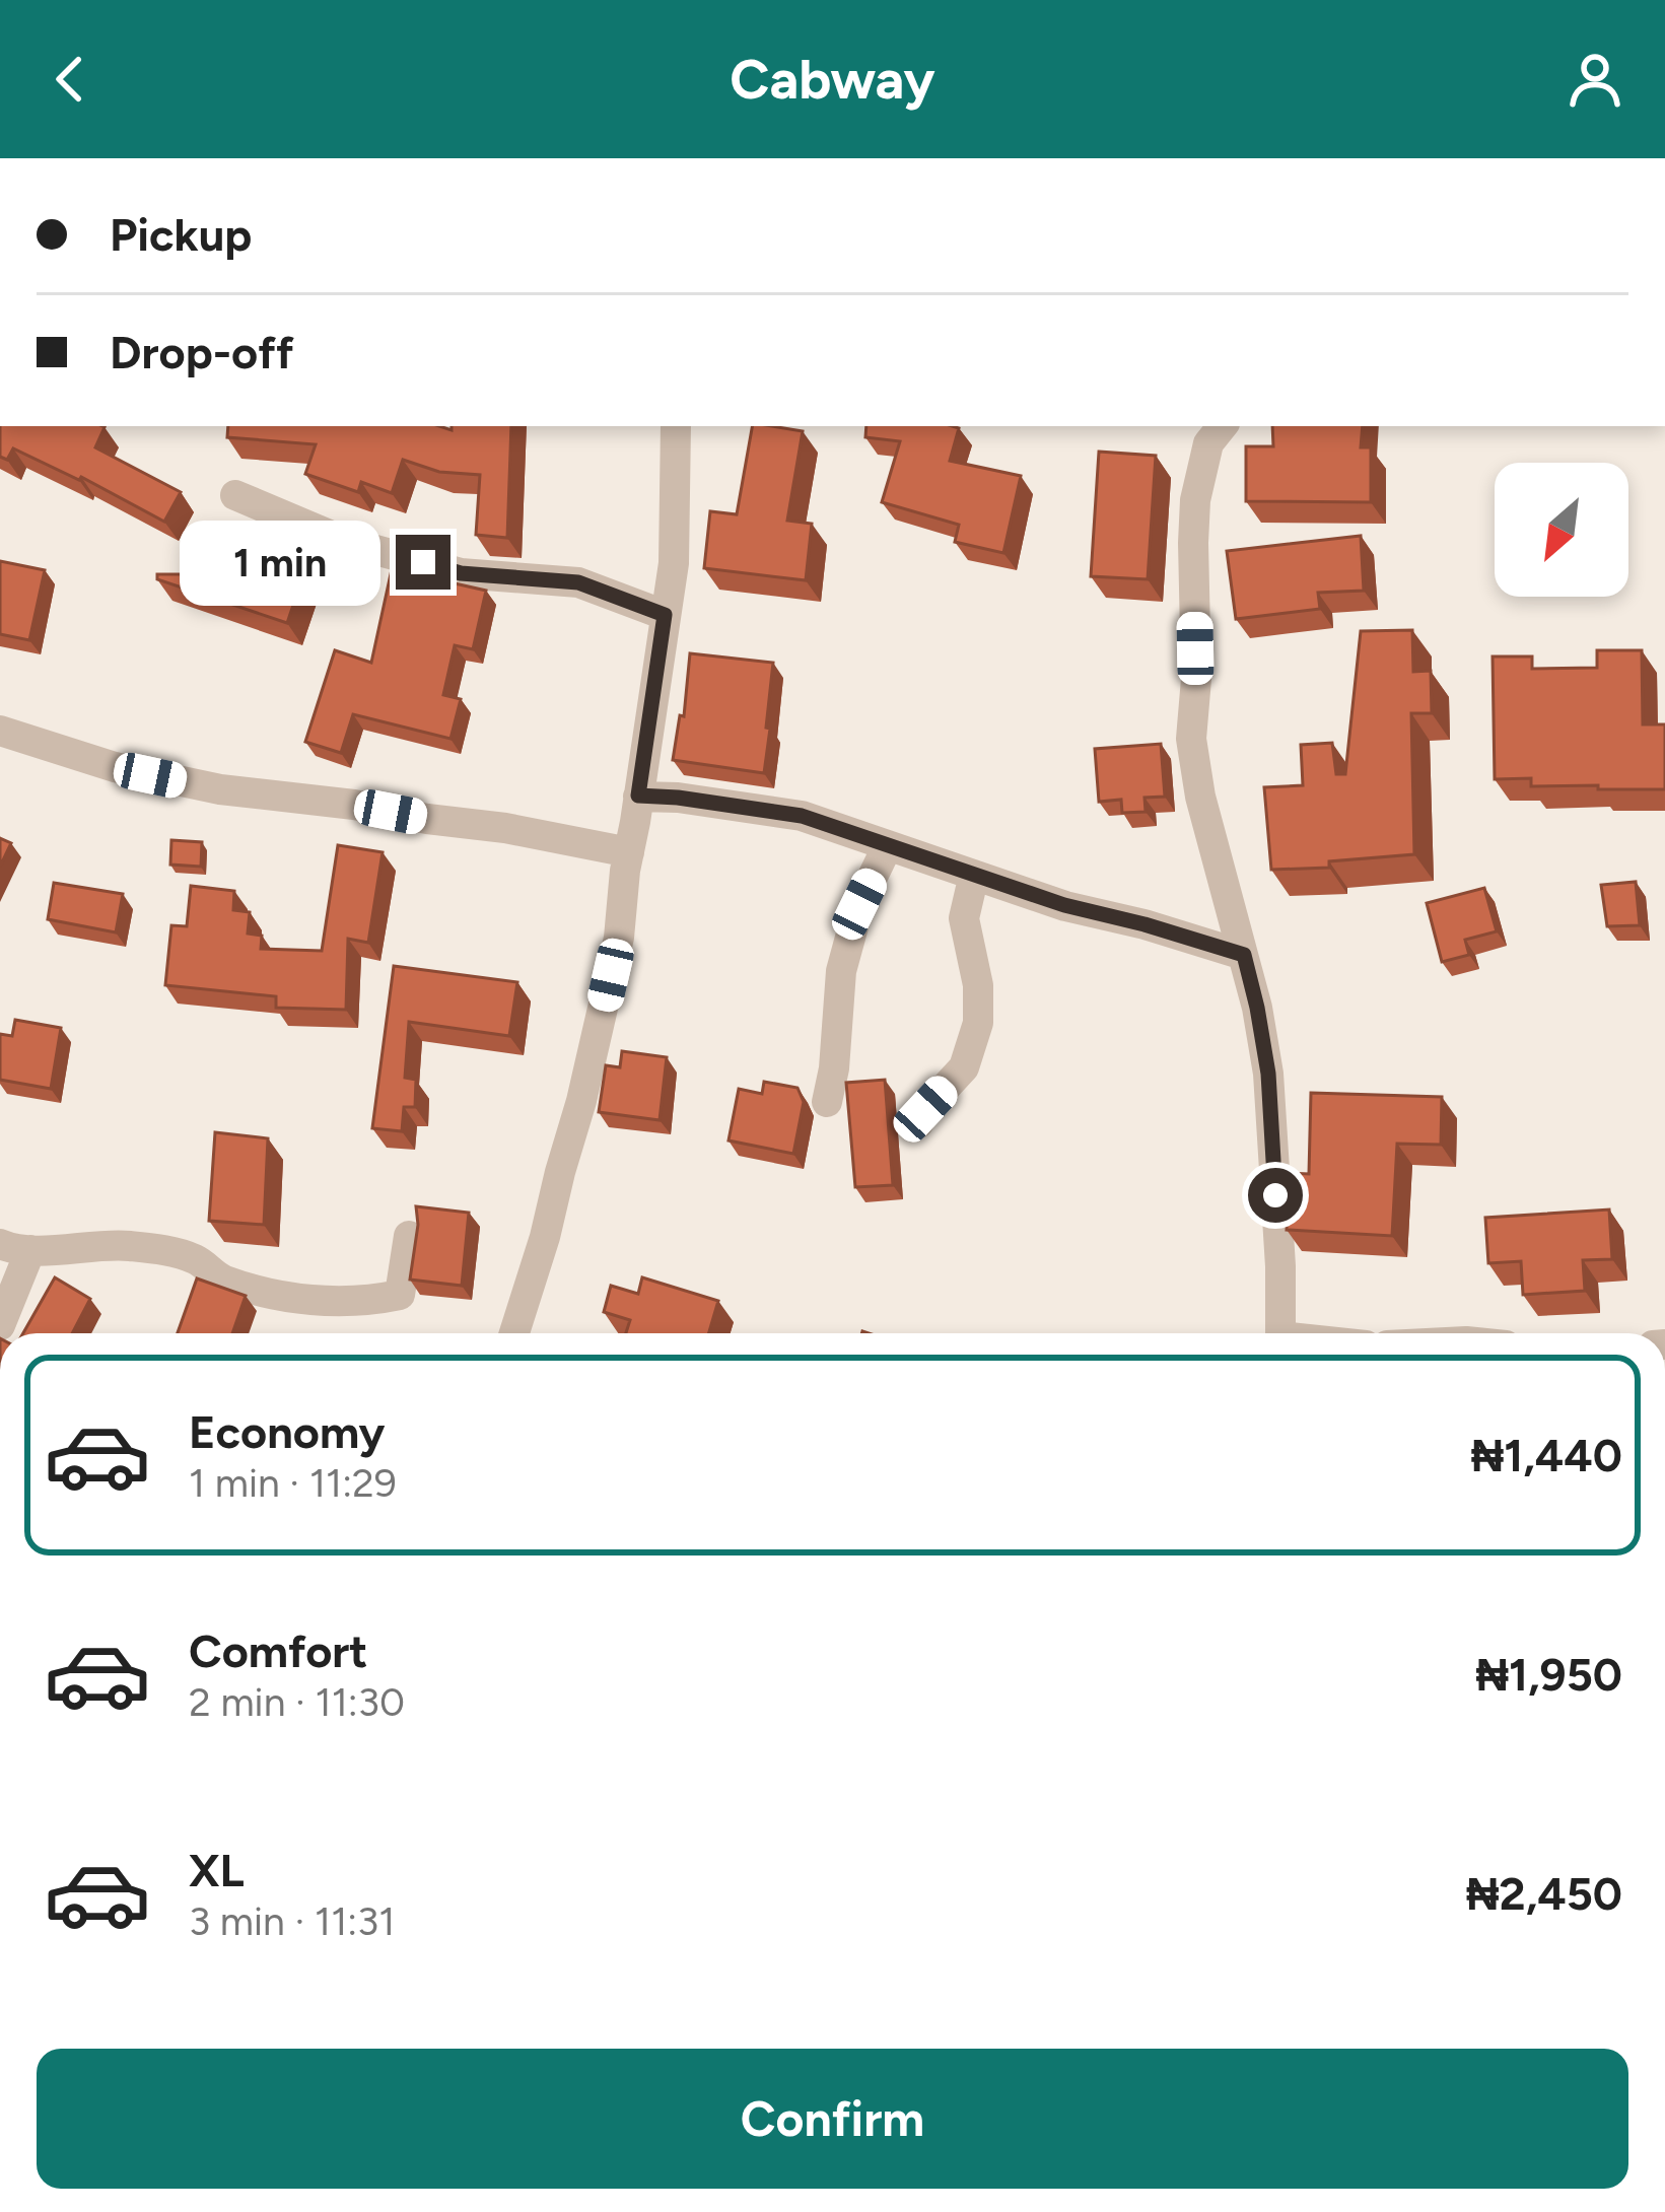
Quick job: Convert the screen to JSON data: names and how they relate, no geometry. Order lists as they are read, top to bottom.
{
  "north": "bottom left",
  "page": {
    "header": "Cabway",
    "banner": ["Pickup", "Drop-off"],
    "bubble": "1 min",
    "list": [
      {
        "name": "Economy",
        "note": "1 min · 11:29",
        "value": "₦1,440"
      },
      {
        "name": "Comfort",
        "note": "2 min · 11:30",
        "value": "₦1,950"
      },
      {
        "name": "XL",
        "note": "3 min · 11:31",
        "value": "₦2,450"
      }
    ],
    "buttons": "Confirm"
  }
}
